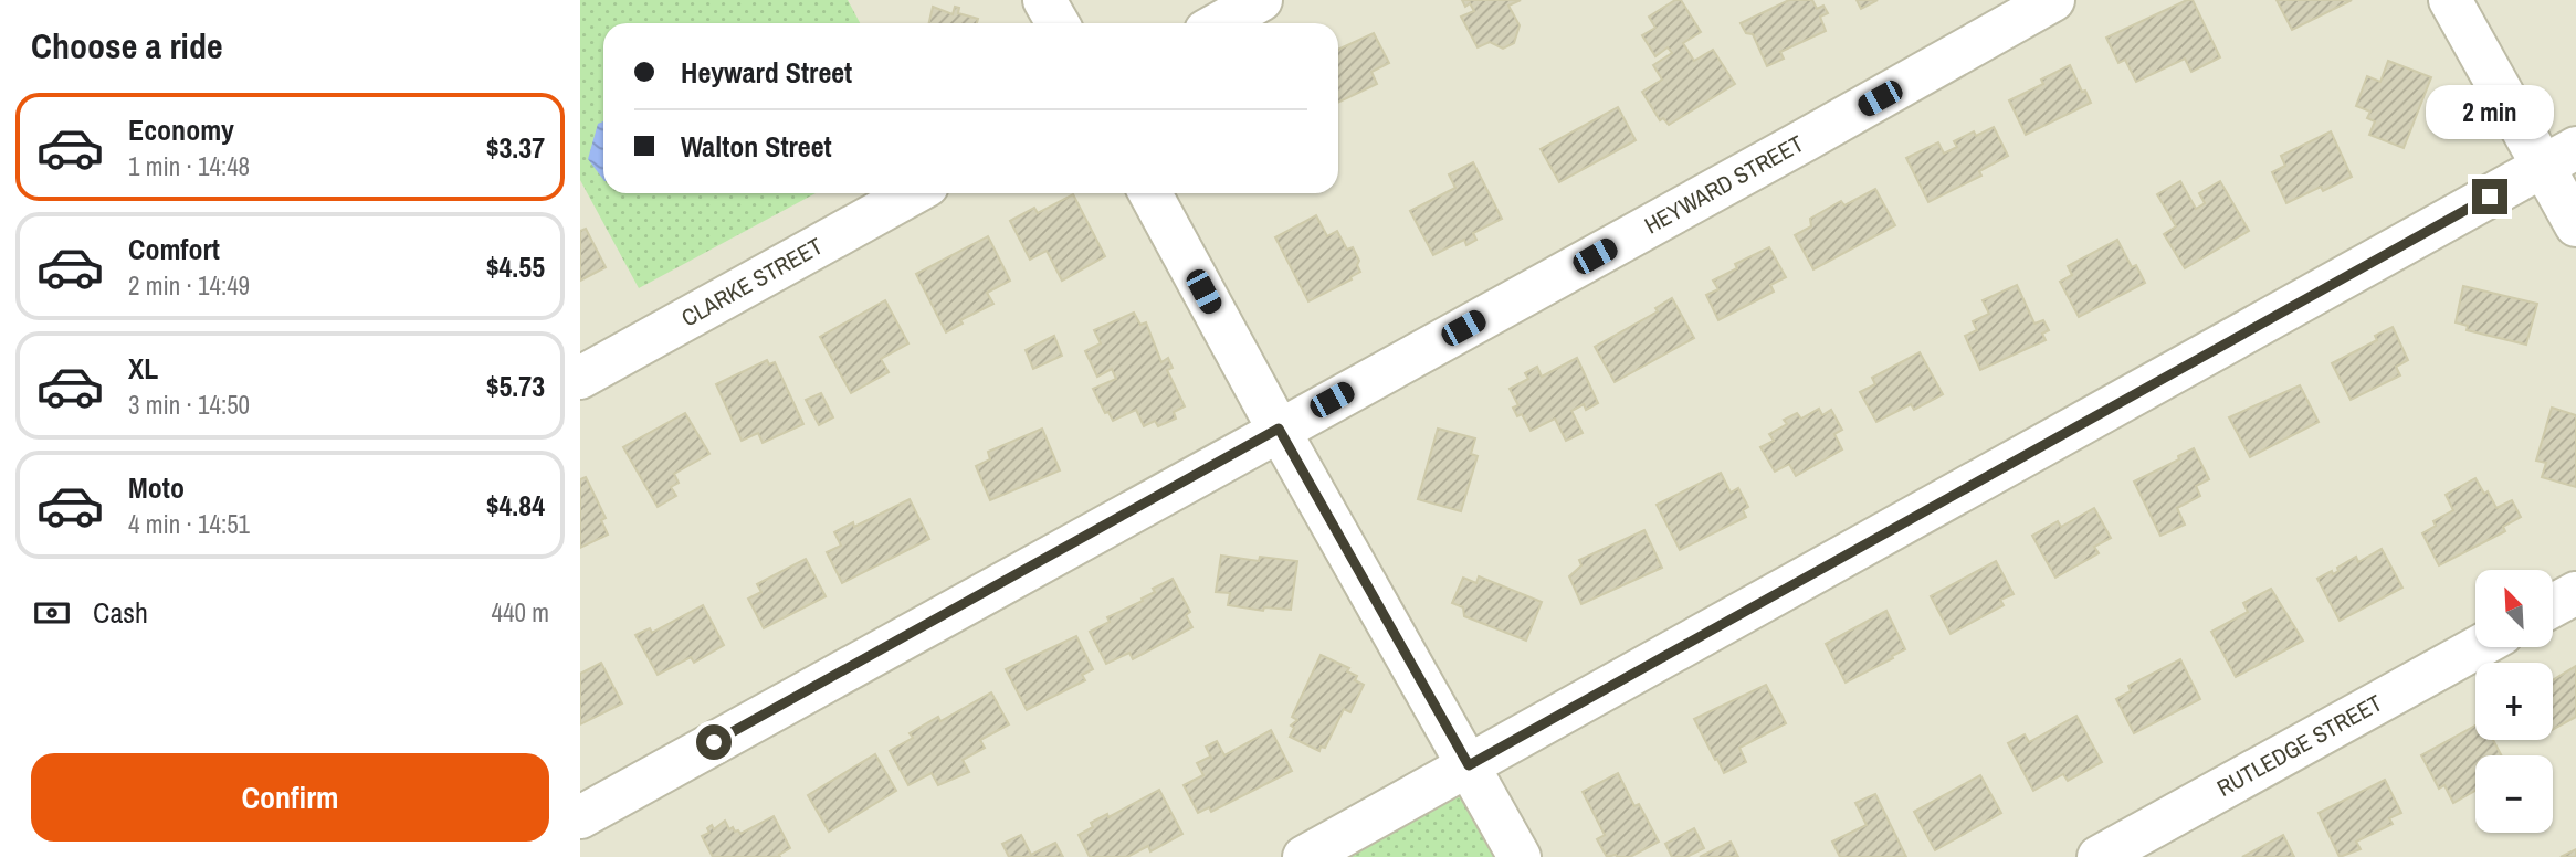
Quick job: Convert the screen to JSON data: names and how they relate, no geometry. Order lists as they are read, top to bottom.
{
  "streets": {
    "street": ["HEYWARD STREET", "CLARKE STREET", "RUTLEDGE STREET"]
  },
  "north": "top left",
  "page": {
    "heading": "Choose a ride",
    "banner": ["Heyward Street", "Walton Street"],
    "bubble": "2 min",
    "list": [
      {
        "name": "Economy",
        "note": "1 min · 14:48",
        "value": "$3.37"
      },
      {
        "name": "Comfort",
        "note": "2 min · 14:49",
        "value": "$4.55"
      },
      {
        "name": "XL",
        "note": "3 min · 14:50",
        "value": "$5.73"
      },
      {
        "name": "Moto",
        "note": "4 min · 14:51",
        "value": "$4.84"
      }
    ],
    "pay": ["Cash", "440 m"],
    "map_buttons": ["+", "−"],
    "buttons": "Confirm"
  }
}
